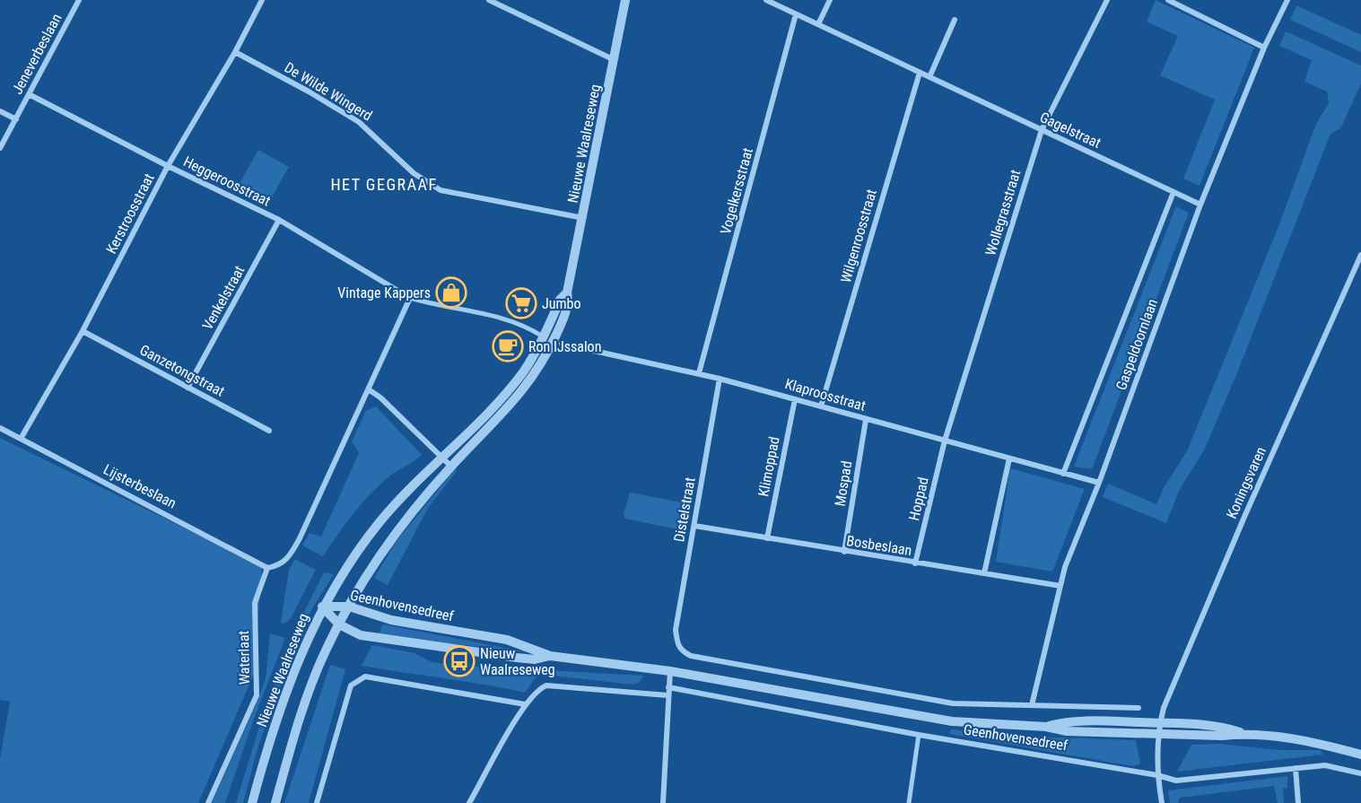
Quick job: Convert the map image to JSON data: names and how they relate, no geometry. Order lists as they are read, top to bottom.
{
  "streets": {
    "street": [
      "Jeneverbeslaan",
      "De Wilde Wingerd",
      "Gagelstraat",
      "Nieuwe Waalreseweg",
      "Heggeroosstraat",
      "Vogelkersstraat",
      "Wollegrasstraat",
      "Kerstroosstraat",
      "Wilgenroosstraat",
      "Venkelstraat",
      "Gaspeldoornlaan",
      "Ganzetongstraat",
      "Klaproosstraat",
      "Klimoppad",
      "Koningsvaren",
      "Mospad",
      "Lijsterbeslaan",
      "Hoppad",
      "Distelstraat",
      "Bosbeslaan",
      "Geenhovensedreef",
      "Waterlaat"
    ]
  },
  "crossings": [
    ["Jeneverbeslaan", "Heggeroosstraat"],
    ["De Wilde Wingerd", "Nieuwe Waalreseweg"],
    ["De Wilde Wingerd", "Kerstroosstraat"],
    ["Gagelstraat", "Vogelkersstraat"],
    ["Gagelstraat", "Wollegrasstraat"],
    ["Gagelstraat", "Wilgenroosstraat"],
    ["Gagelstraat", "Gaspeldoornlaan"],
    ["Nieuwe Waalreseweg", "Klaproosstraat"],
    ["Nieuwe Waalreseweg", "Geenhovensedreef"],
    ["Heggeroosstraat", "Kerstroosstraat"],
    ["Heggeroosstraat", "Venkelstraat"],
    ["Vogelkersstraat", "Klaproosstraat"],
    ["Wollegrasstraat", "Klaproosstraat"],
    ["Wollegrasstraat", "Hoppad"],
    ["Kerstroosstraat", "Ganzetongstraat"],
    ["Kerstroosstraat", "Lijsterbeslaan"],
    ["Wilgenroosstraat", "Klaproosstraat"],
    ["Venkelstraat", "Ganzetongstraat"],
    ["Gaspeldoornlaan", "Klaproosstraat"],
    ["Gaspeldoornlaan", "Bosbeslaan"],
    ["Gaspeldoornlaan", "Geenhovensedreef"],
    ["Klaproosstraat", "Klimoppad"],
    ["Klaproosstraat", "Mospad"],
    ["Klaproosstraat", "Hoppad"],
    ["Klaproosstraat", "Distelstraat"],
    ["Klimoppad", "Bosbeslaan"],
    ["Koningsvaren", "Geenhovensedreef"],
    ["Mospad", "Bosbeslaan"],
    ["Lijsterbeslaan", "Waterlaat"],
    ["Hoppad", "Bosbeslaan"],
    ["Distelstraat", "Bosbeslaan"],
    ["Distelstraat", "Geenhovensedreef"]
  ],
  "districts": ["HET GEGRAAF"],
  "places": {
    "shop": ["Vintage Kappers"],
    "supermarket": ["Jumbo"],
    "cafe": ["Ron IJssalon"],
    "bus stop": ["Nieuw Waalreseweg"]
  }
}
